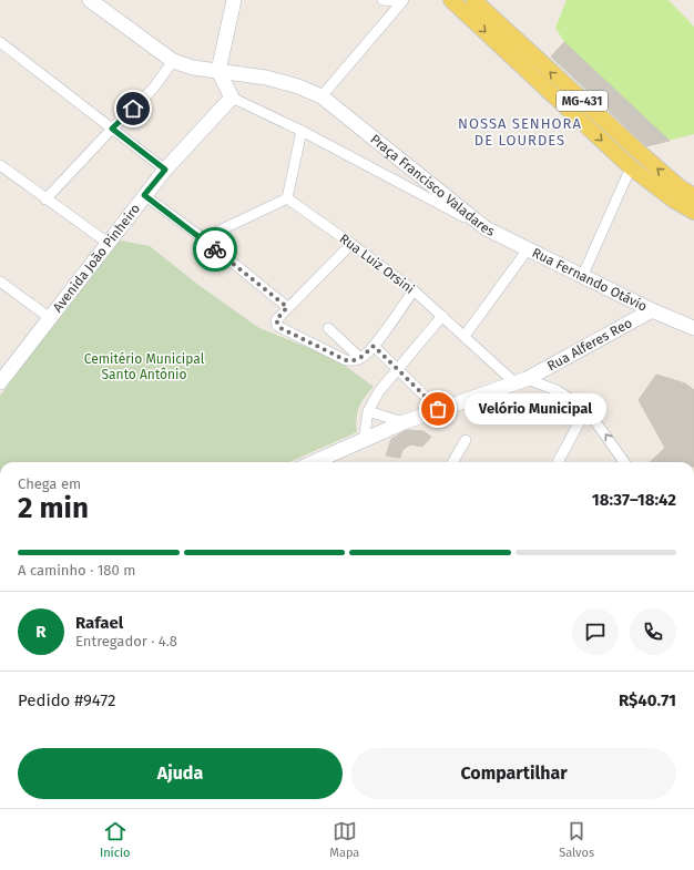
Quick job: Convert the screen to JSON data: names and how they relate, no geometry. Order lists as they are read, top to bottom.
{
  "streets": {
    "main road": ["MG-431"],
    "street": [
      "Praça Francisco Valadares",
      "Avenida João Pinheiro",
      "Rua Luiz Orsini",
      "Rua Fernando Otávio",
      "Rua Alferes Reo"
    ]
  },
  "crossings": [
    ["Praça Francisco Valadares", "Avenida João Pinheiro"],
    ["Praça Francisco Valadares", "Rua Fernando Otávio"],
    ["Rua Luiz Orsini", "Rua Alferes Reo"],
    ["Rua Fernando Otávio", "Rua Alferes Reo"]
  ],
  "districts": ["NOSSA SENHORA DE LOURDES"],
  "parks": ["Cemitério Municipal Santo Antônio"],
  "places": ["Velório Municipal"],
  "page": {
    "bubble": "Velório Municipal",
    "heading": ["2 min", "Chega em", "18:37–18:42"],
    "panel": [
      "Rafael",
      "Entregador · 4.8",
      "Pedido #9472",
      "R$40.71"
    ],
    "bar": "A caminho · 180 m",
    "round": "R",
    "buttons": ["Ajuda", "Compartilhar"],
    "tabs": ["Início", "Mapa", "Salvos"]
  }
}
